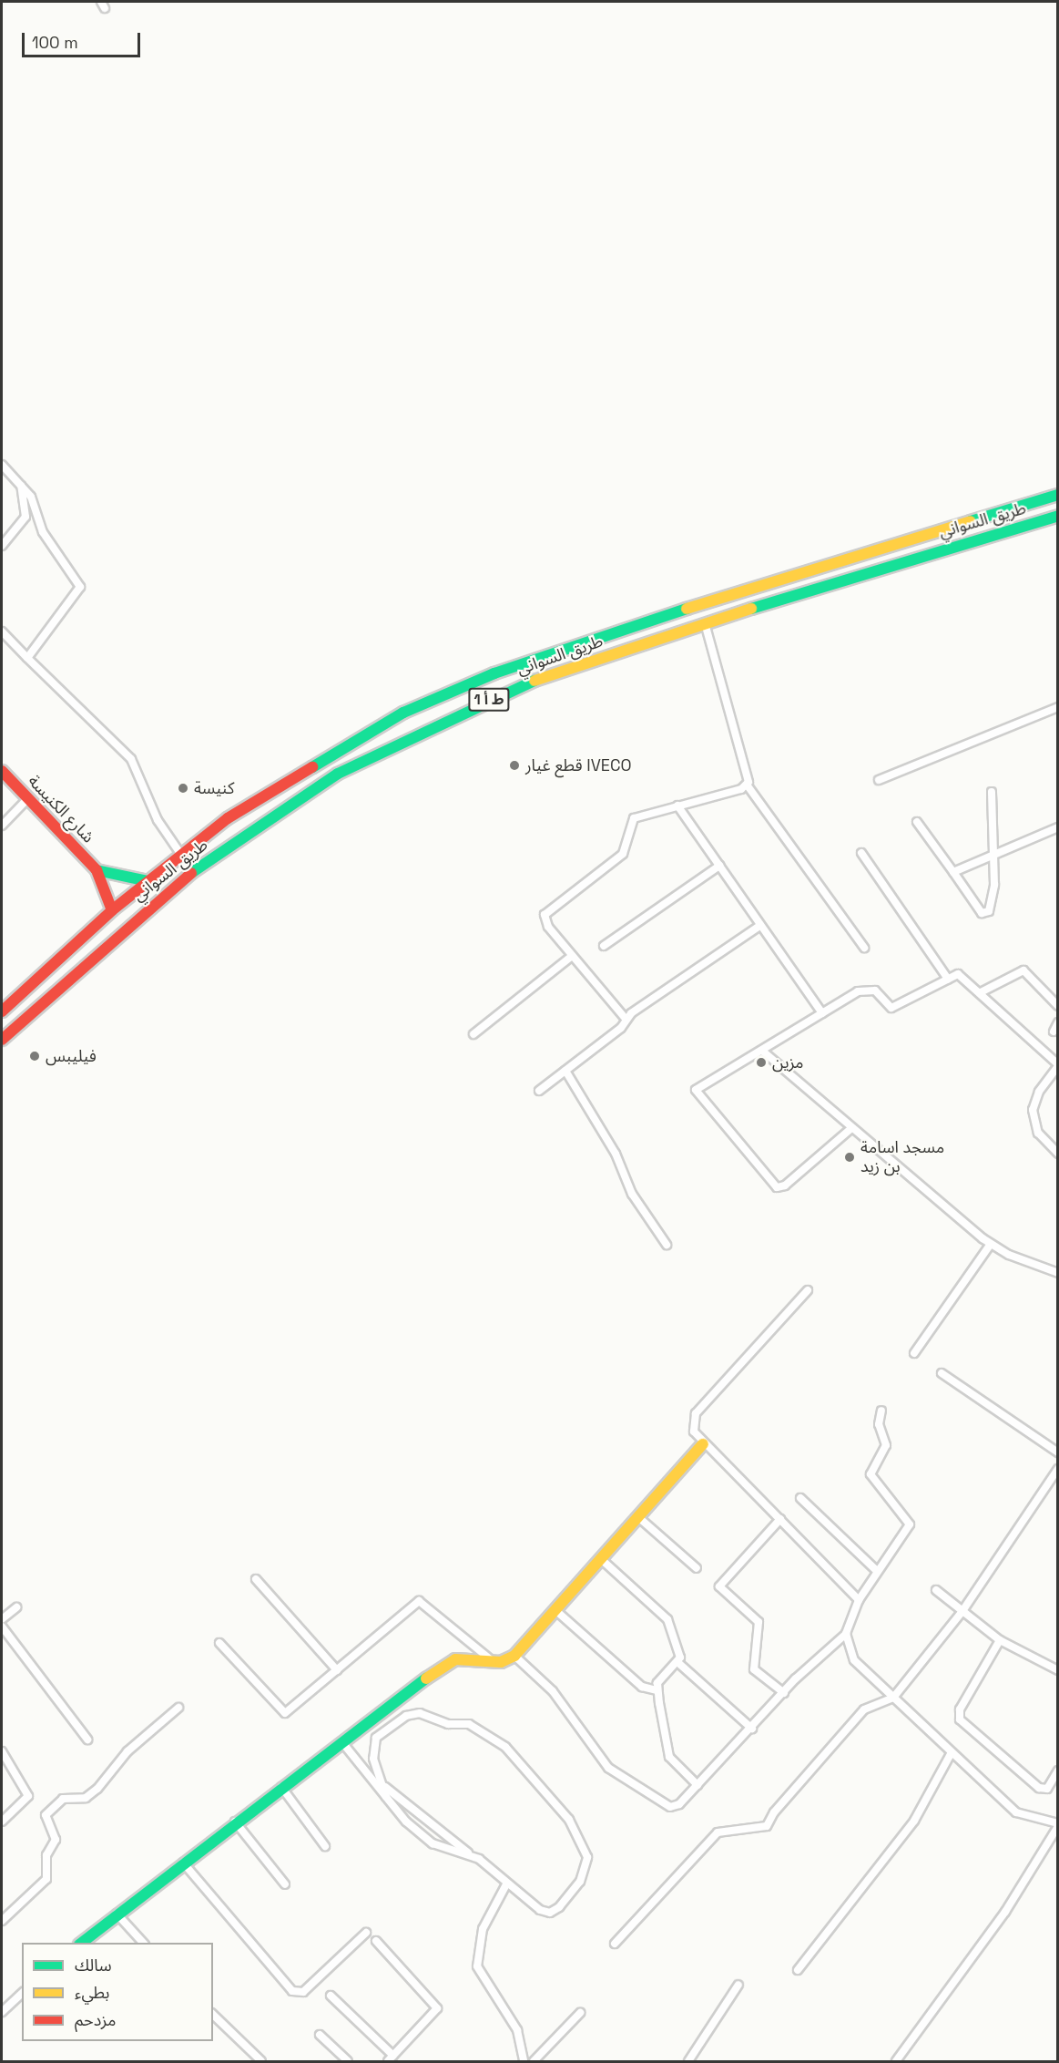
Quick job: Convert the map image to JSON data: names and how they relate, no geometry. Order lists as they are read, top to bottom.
{
  "streets": {
    "main road": ["طريق السواني", "ط أ 1", "شارع الكنيسة"]
  },
  "crossings": [
    ["طريق السواني", "شارع الكنيسة"]
  ],
  "places": [
    "قطع غيار IVECO",
    "كنيسة",
    "فيليبس",
    "مزين",
    "مسجد اسامة بن زيد"
  ],
  "legend": ["سالك", "بطيء", "مزدحم"],
  "scale_bar": "100 m"
}
